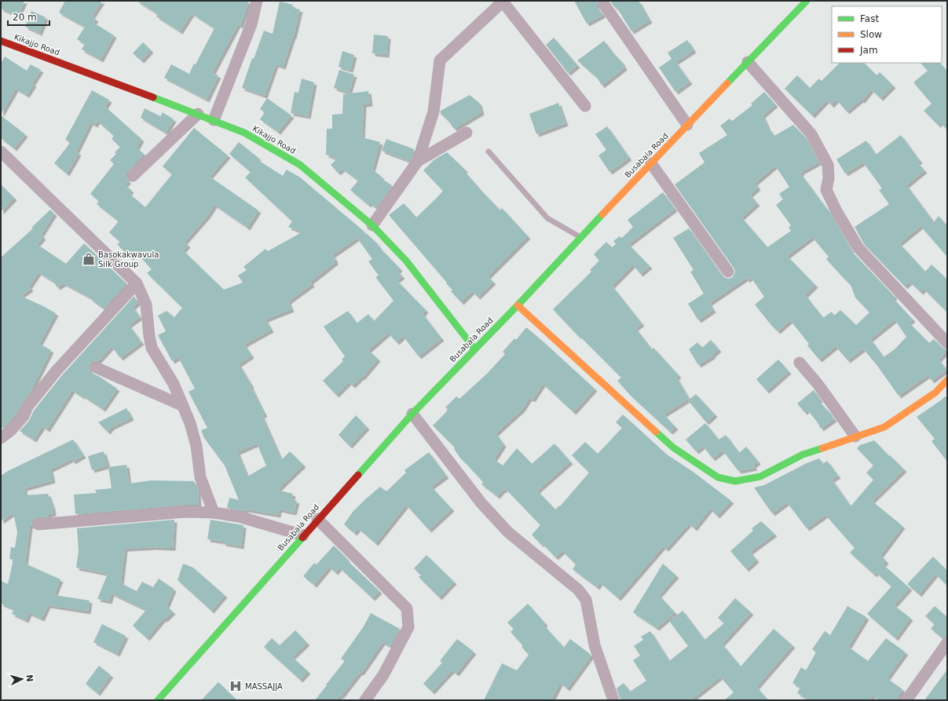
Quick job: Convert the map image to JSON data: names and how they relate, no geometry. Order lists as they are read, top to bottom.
{
  "streets": {
    "street": ["Kikajjo Road", "Busabala Road"]
  },
  "crossings": [
    ["Kikajjo Road", "Busabala Road"]
  ],
  "places": {
    "shop": ["Basokakwavula Silk Group"],
    "hospital": ["MASSAJJA"]
  },
  "legend": ["Fast", "Slow", "Jam"],
  "scale_bar": "20 m",
  "north": "right"
}
